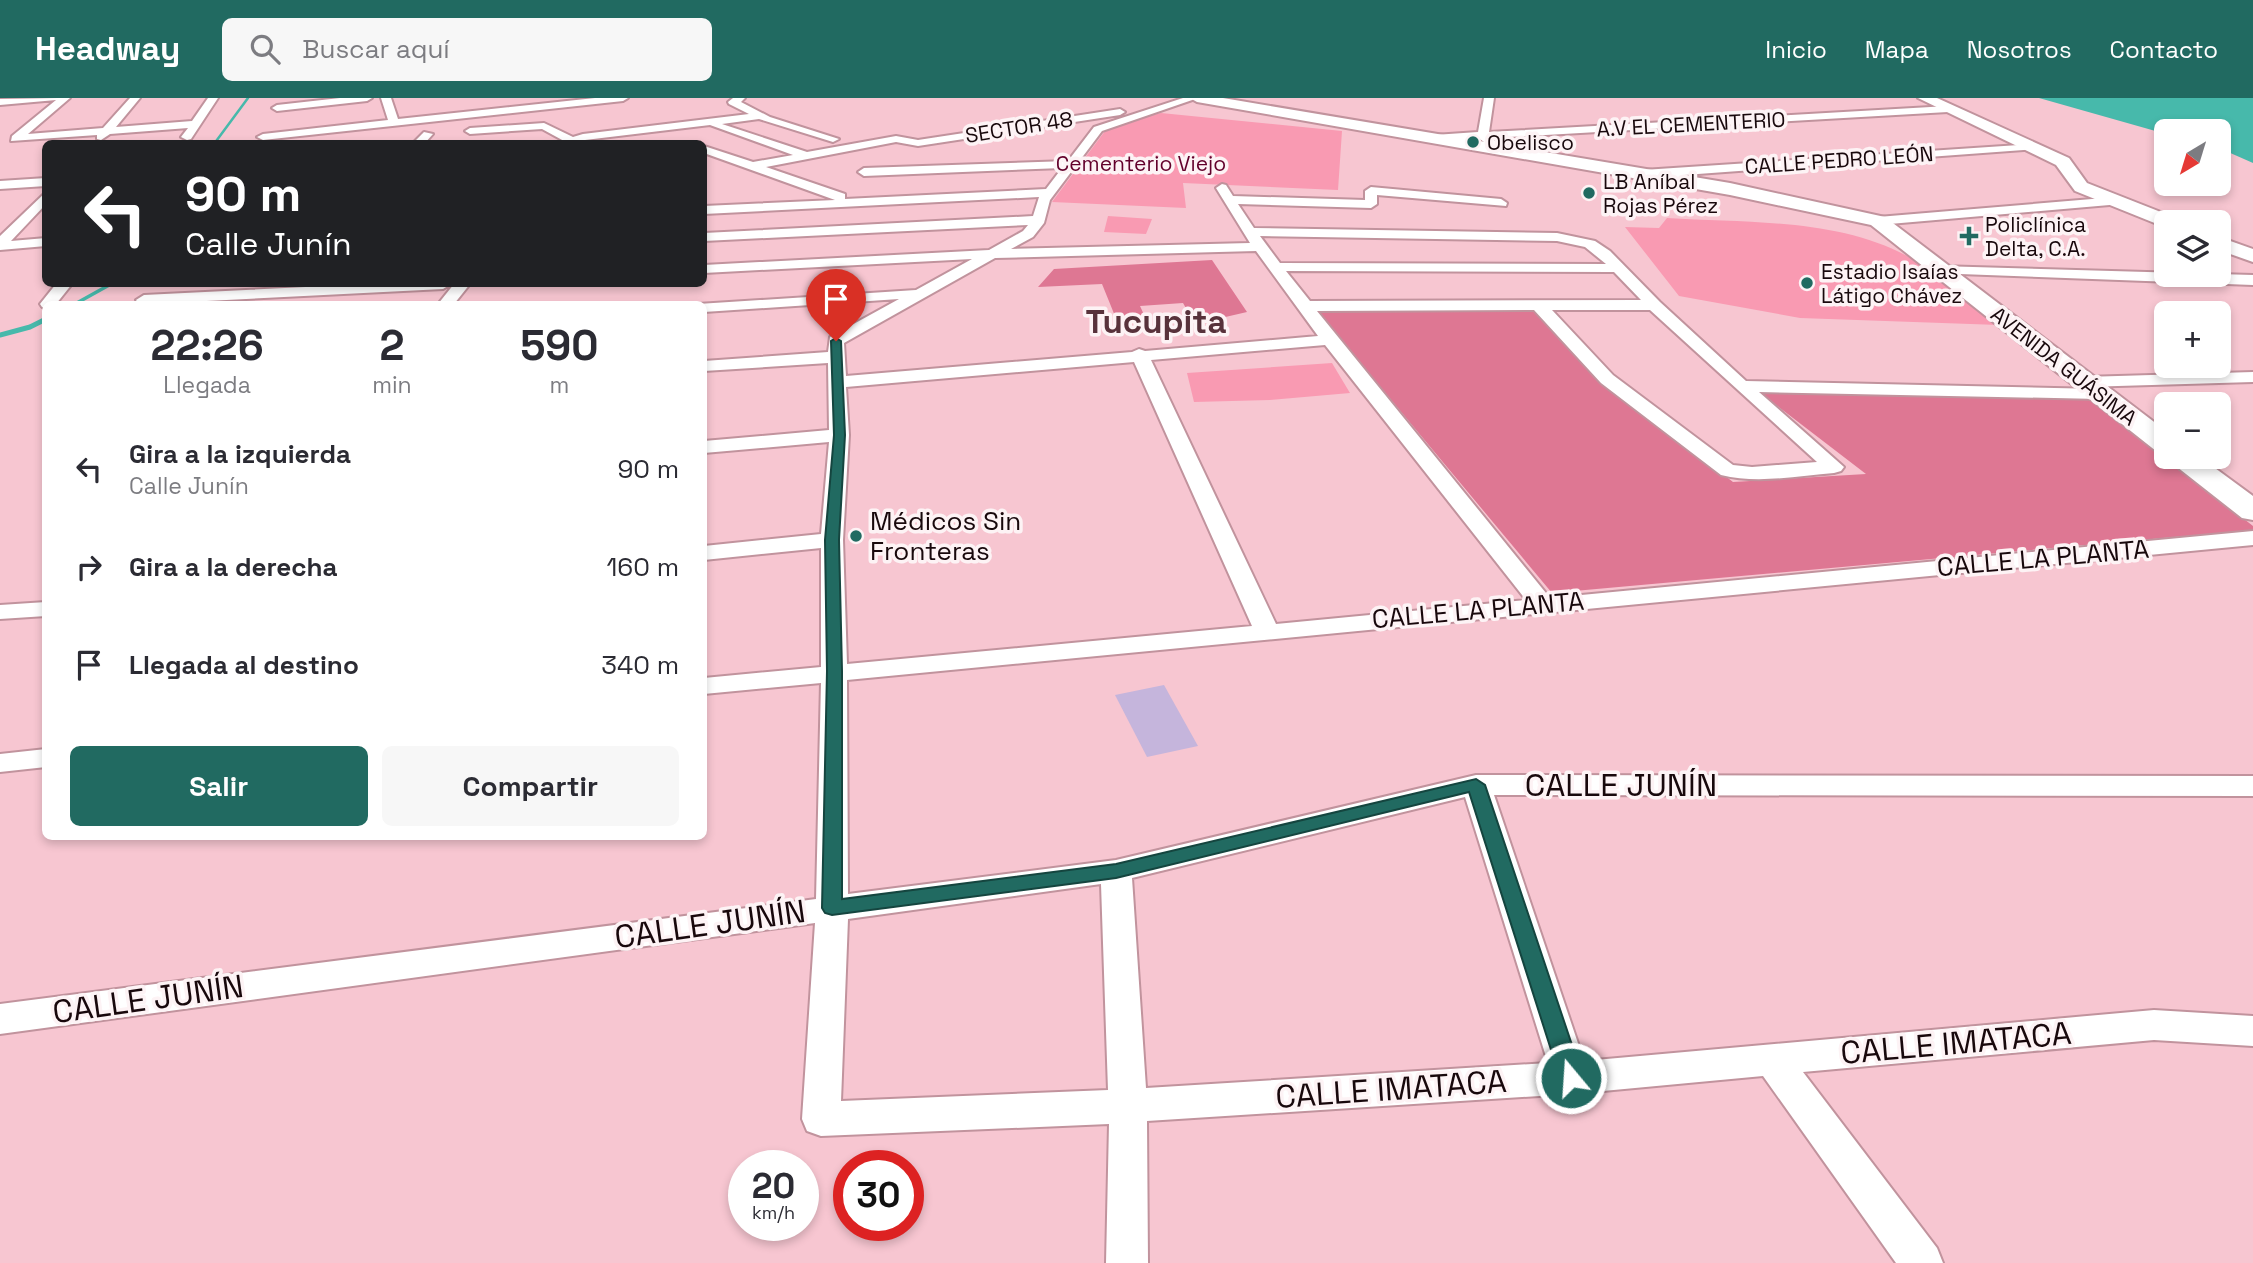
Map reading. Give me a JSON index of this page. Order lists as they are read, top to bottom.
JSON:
{
  "streets": {
    "main road": ["AVENIDA GUÁSIMA"],
    "street": [
      "A.V EL CEMENTERIO",
      "SECTOR 48",
      "CALLE PEDRO LEÓN",
      "CALLE LA PLANTA",
      "CALLE JUNÍN",
      "CALLE IMATACA"
    ]
  },
  "crossings": [
    ["A.V EL CEMENTERIO", "AVENIDA GUÁSIMA"],
    ["CALLE PEDRO LEÓN", "AVENIDA GUÁSIMA"],
    ["CALLE JUNÍN", "CALLE IMATACA"]
  ],
  "districts": ["Tucupita"],
  "parks": ["Cementerio Viejo"],
  "places": {
    "other": [
      "Obelisco",
      "LB Aníbal Rojas Pérez",
      "Estadio Isaías Látigo Chávez",
      "Médicos Sin Fronteras"
    ],
    "health": ["Policlínica Delta, C.A."]
  },
  "north": "bottom left",
  "page": {
    "header": "Headway",
    "search": "Buscar aquí",
    "nav": [
      "Inicio",
      "Mapa",
      "Nosotros",
      "Contacto"
    ],
    "map_buttons": ["+", "−"],
    "turn": ["90 m", "Calle Junín"],
    "eta": [
      "22:26",
      "Llegada",
      "2",
      "min",
      "590",
      "m"
    ],
    "list": [
      {
        "name": "Gira a la izquierda",
        "note": "Calle Junín",
        "value": "90 m"
      },
      {
        "name": "Gira a la derecha",
        "value": "160 m"
      },
      {
        "name": "Llegada al destino",
        "value": "340 m"
      }
    ],
    "buttons": ["Salir", "Compartir"],
    "speed": "20 km/h",
    "limit": "30"
  }
}
